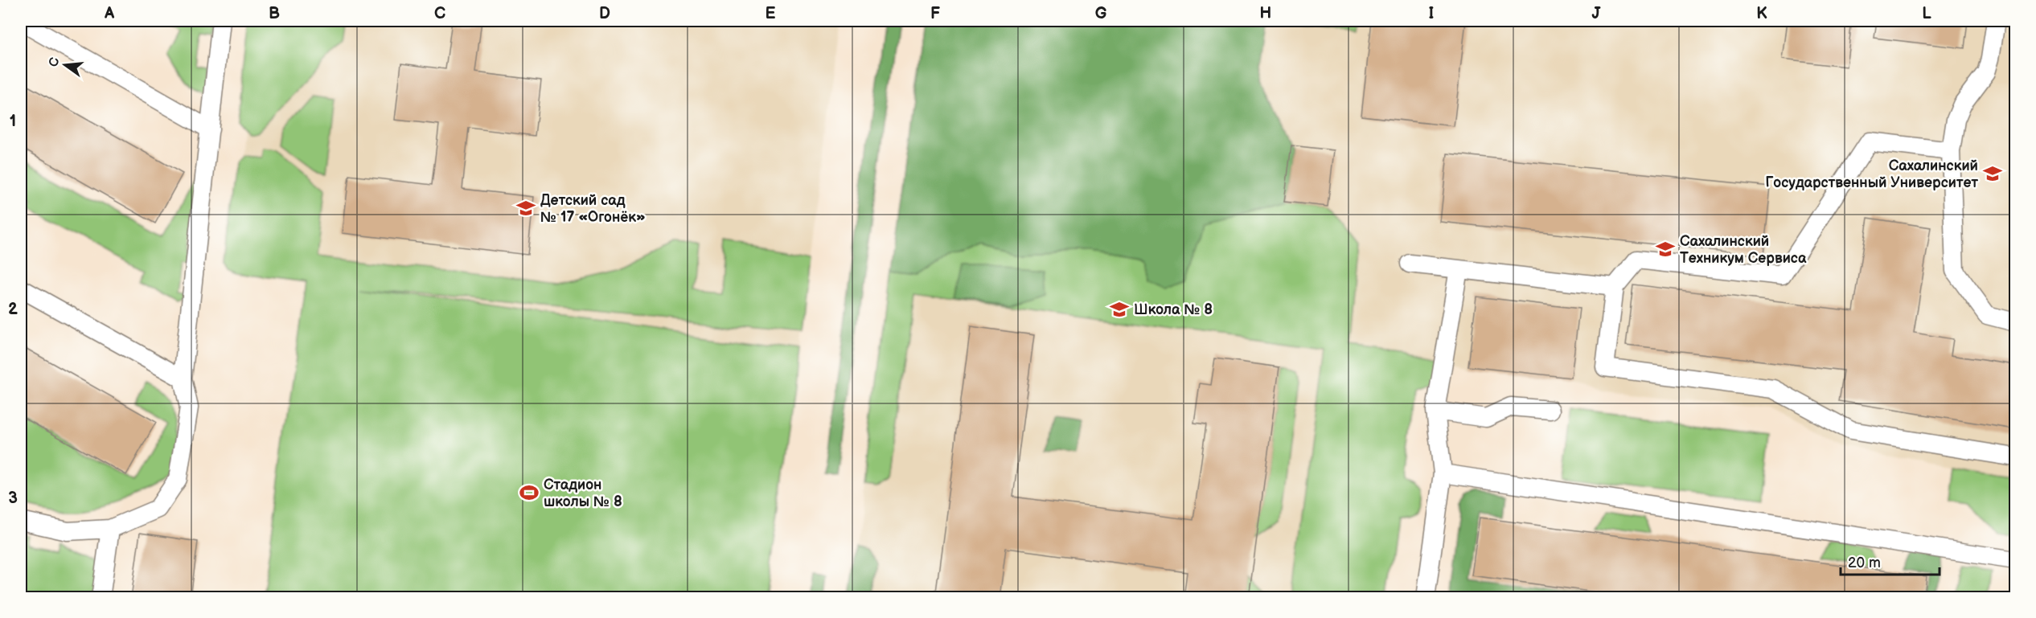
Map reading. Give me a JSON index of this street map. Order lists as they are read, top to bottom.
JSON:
{
  "places": {
    "school or university": [
      "Сахалинский Государственный Университет",
      "Детский сад № 17 «Огонёк»",
      "Сахалинский Техникум Сервиса",
      "Школа № 8"
    ],
    "sports": ["Стадион школы № 8"]
  },
  "scale_bar": "20 m",
  "north": "left",
  "grid": {
    "columns": [
      "A",
      "B",
      "C",
      "D",
      "E",
      "F",
      "G",
      "H",
      "I",
      "J",
      "K",
      "L"
    ],
    "rows": ["1", "2", "3"]
  }
}
